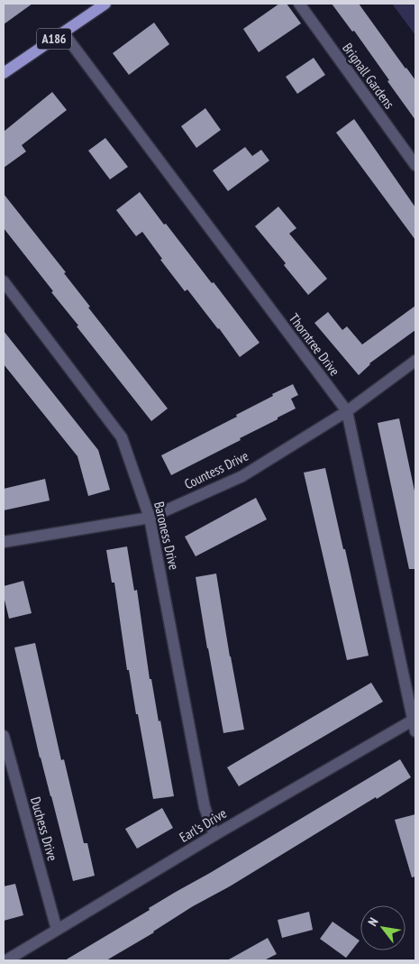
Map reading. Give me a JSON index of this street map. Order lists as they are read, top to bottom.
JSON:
{
  "streets": {
    "main road": ["A186"],
    "street": [
      "Brignall Gardens",
      "Thorntree Drive",
      "Countess Drive",
      "Baroness Drive",
      "Earl's Drive",
      "Duchess Drive"
    ]
  },
  "crossings": [
    ["A186", "Thorntree Drive"],
    ["Thorntree Drive", "Countess Drive"],
    ["Thorntree Drive", "Earl's Drive"],
    ["Countess Drive", "Baroness Drive"],
    ["Baroness Drive", "Earl's Drive"],
    ["Earl's Drive", "Duchess Drive"]
  ],
  "north": "top left"
}
